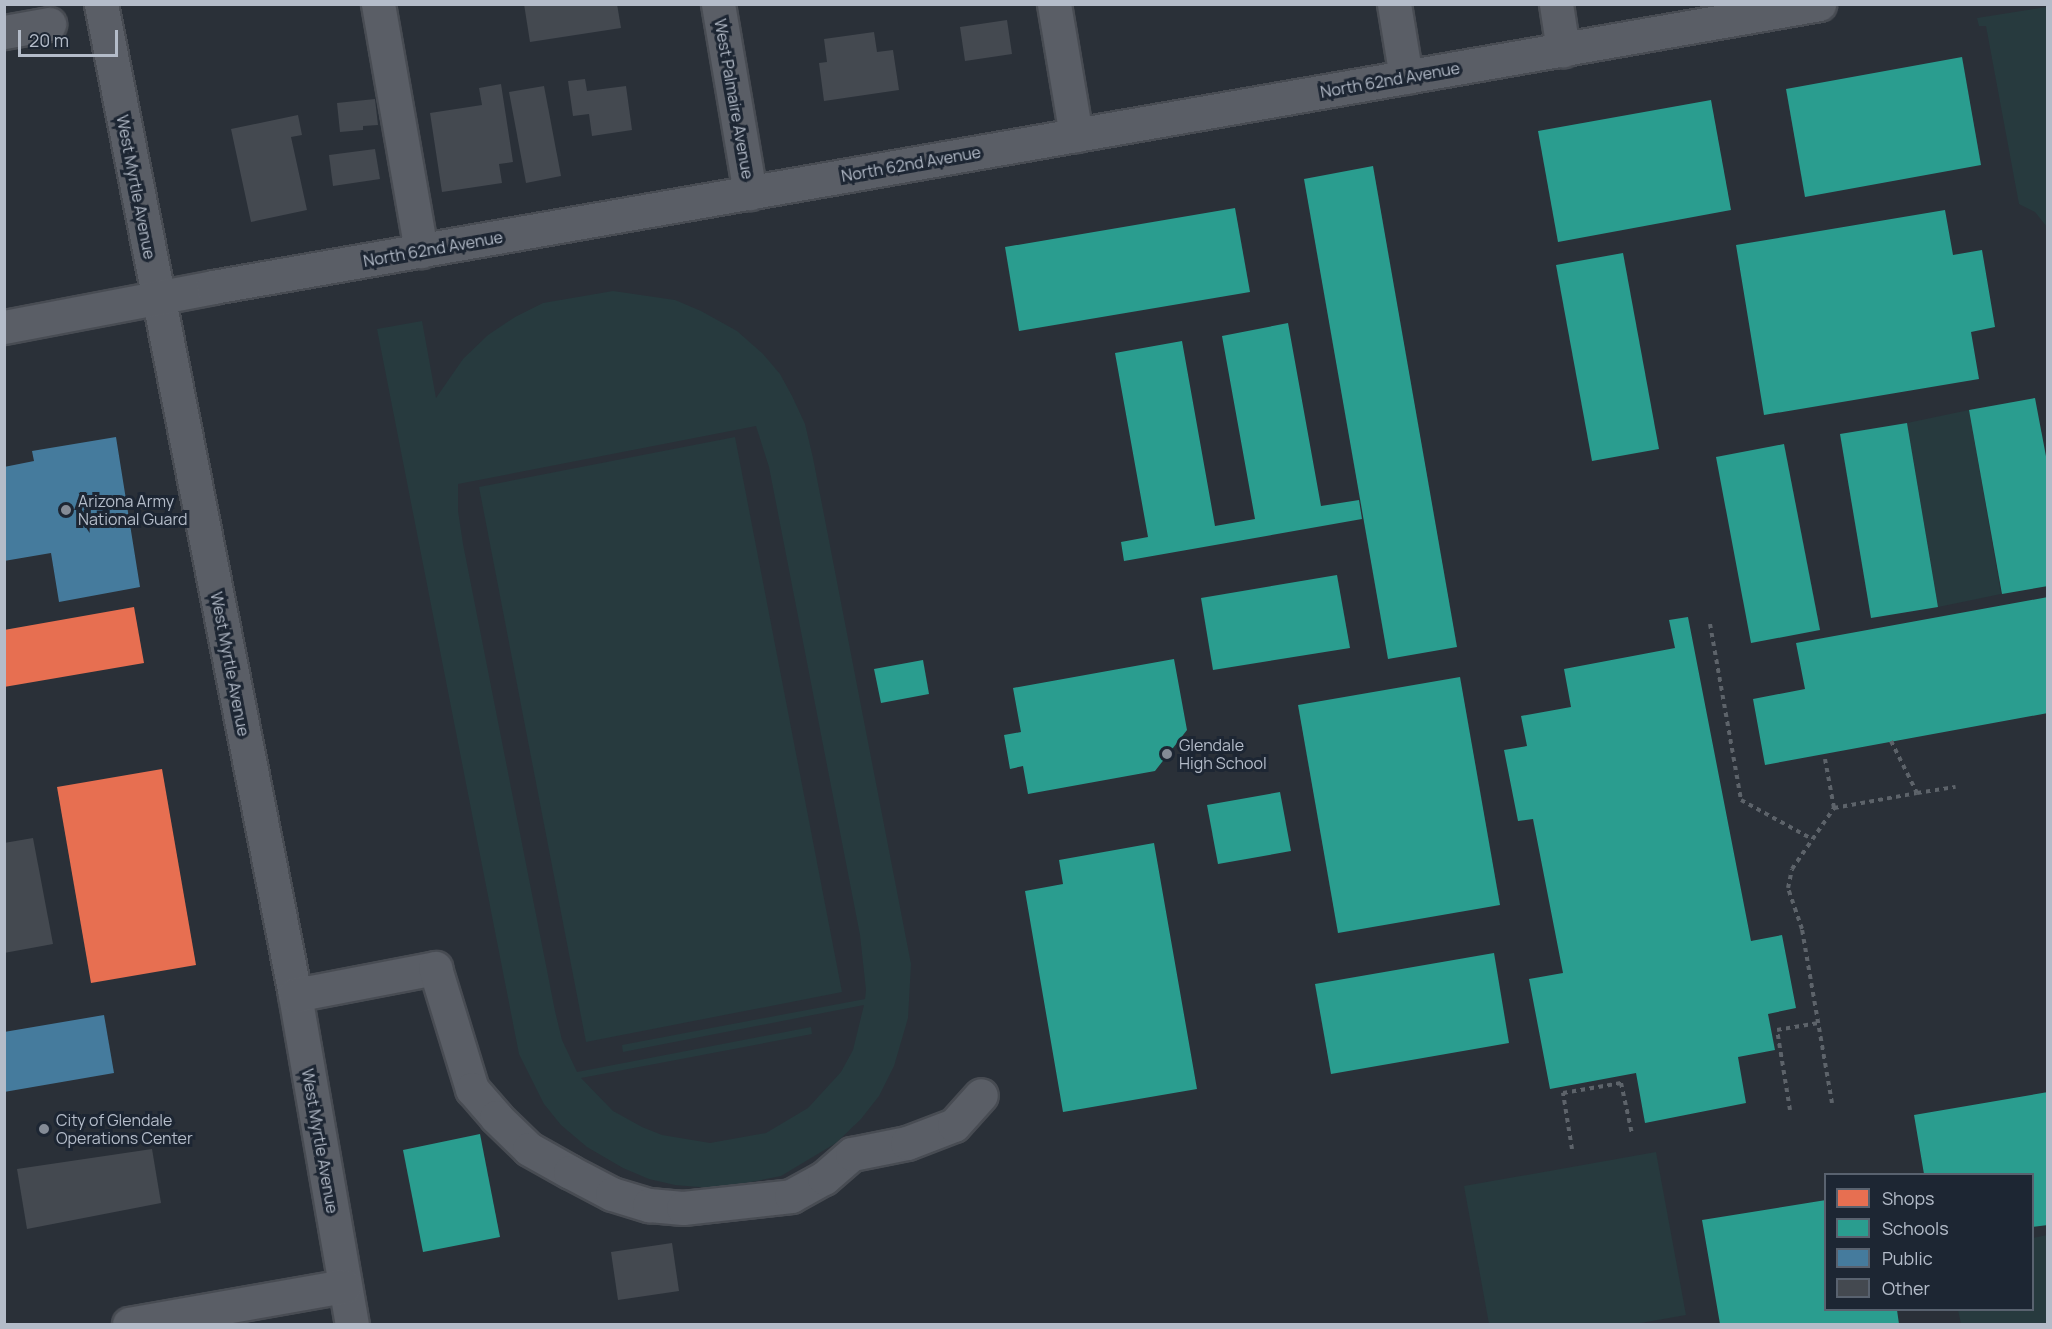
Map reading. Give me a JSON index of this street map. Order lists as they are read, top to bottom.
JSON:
{
  "streets": {
    "street": ["North 62nd Avenue", "West Palmaire Avenue", "West Myrtle Avenue"]
  },
  "crossings": [
    ["North 62nd Avenue", "West Palmaire Avenue"],
    ["North 62nd Avenue", "West Myrtle Avenue"]
  ],
  "places": ["Arizona Army National Guard", "Glendale High School", "City of Glendale Operations Center"],
  "legend": [
    "Shops",
    "Schools",
    "Public",
    "Other"
  ],
  "scale_bar": "20 m"
}
